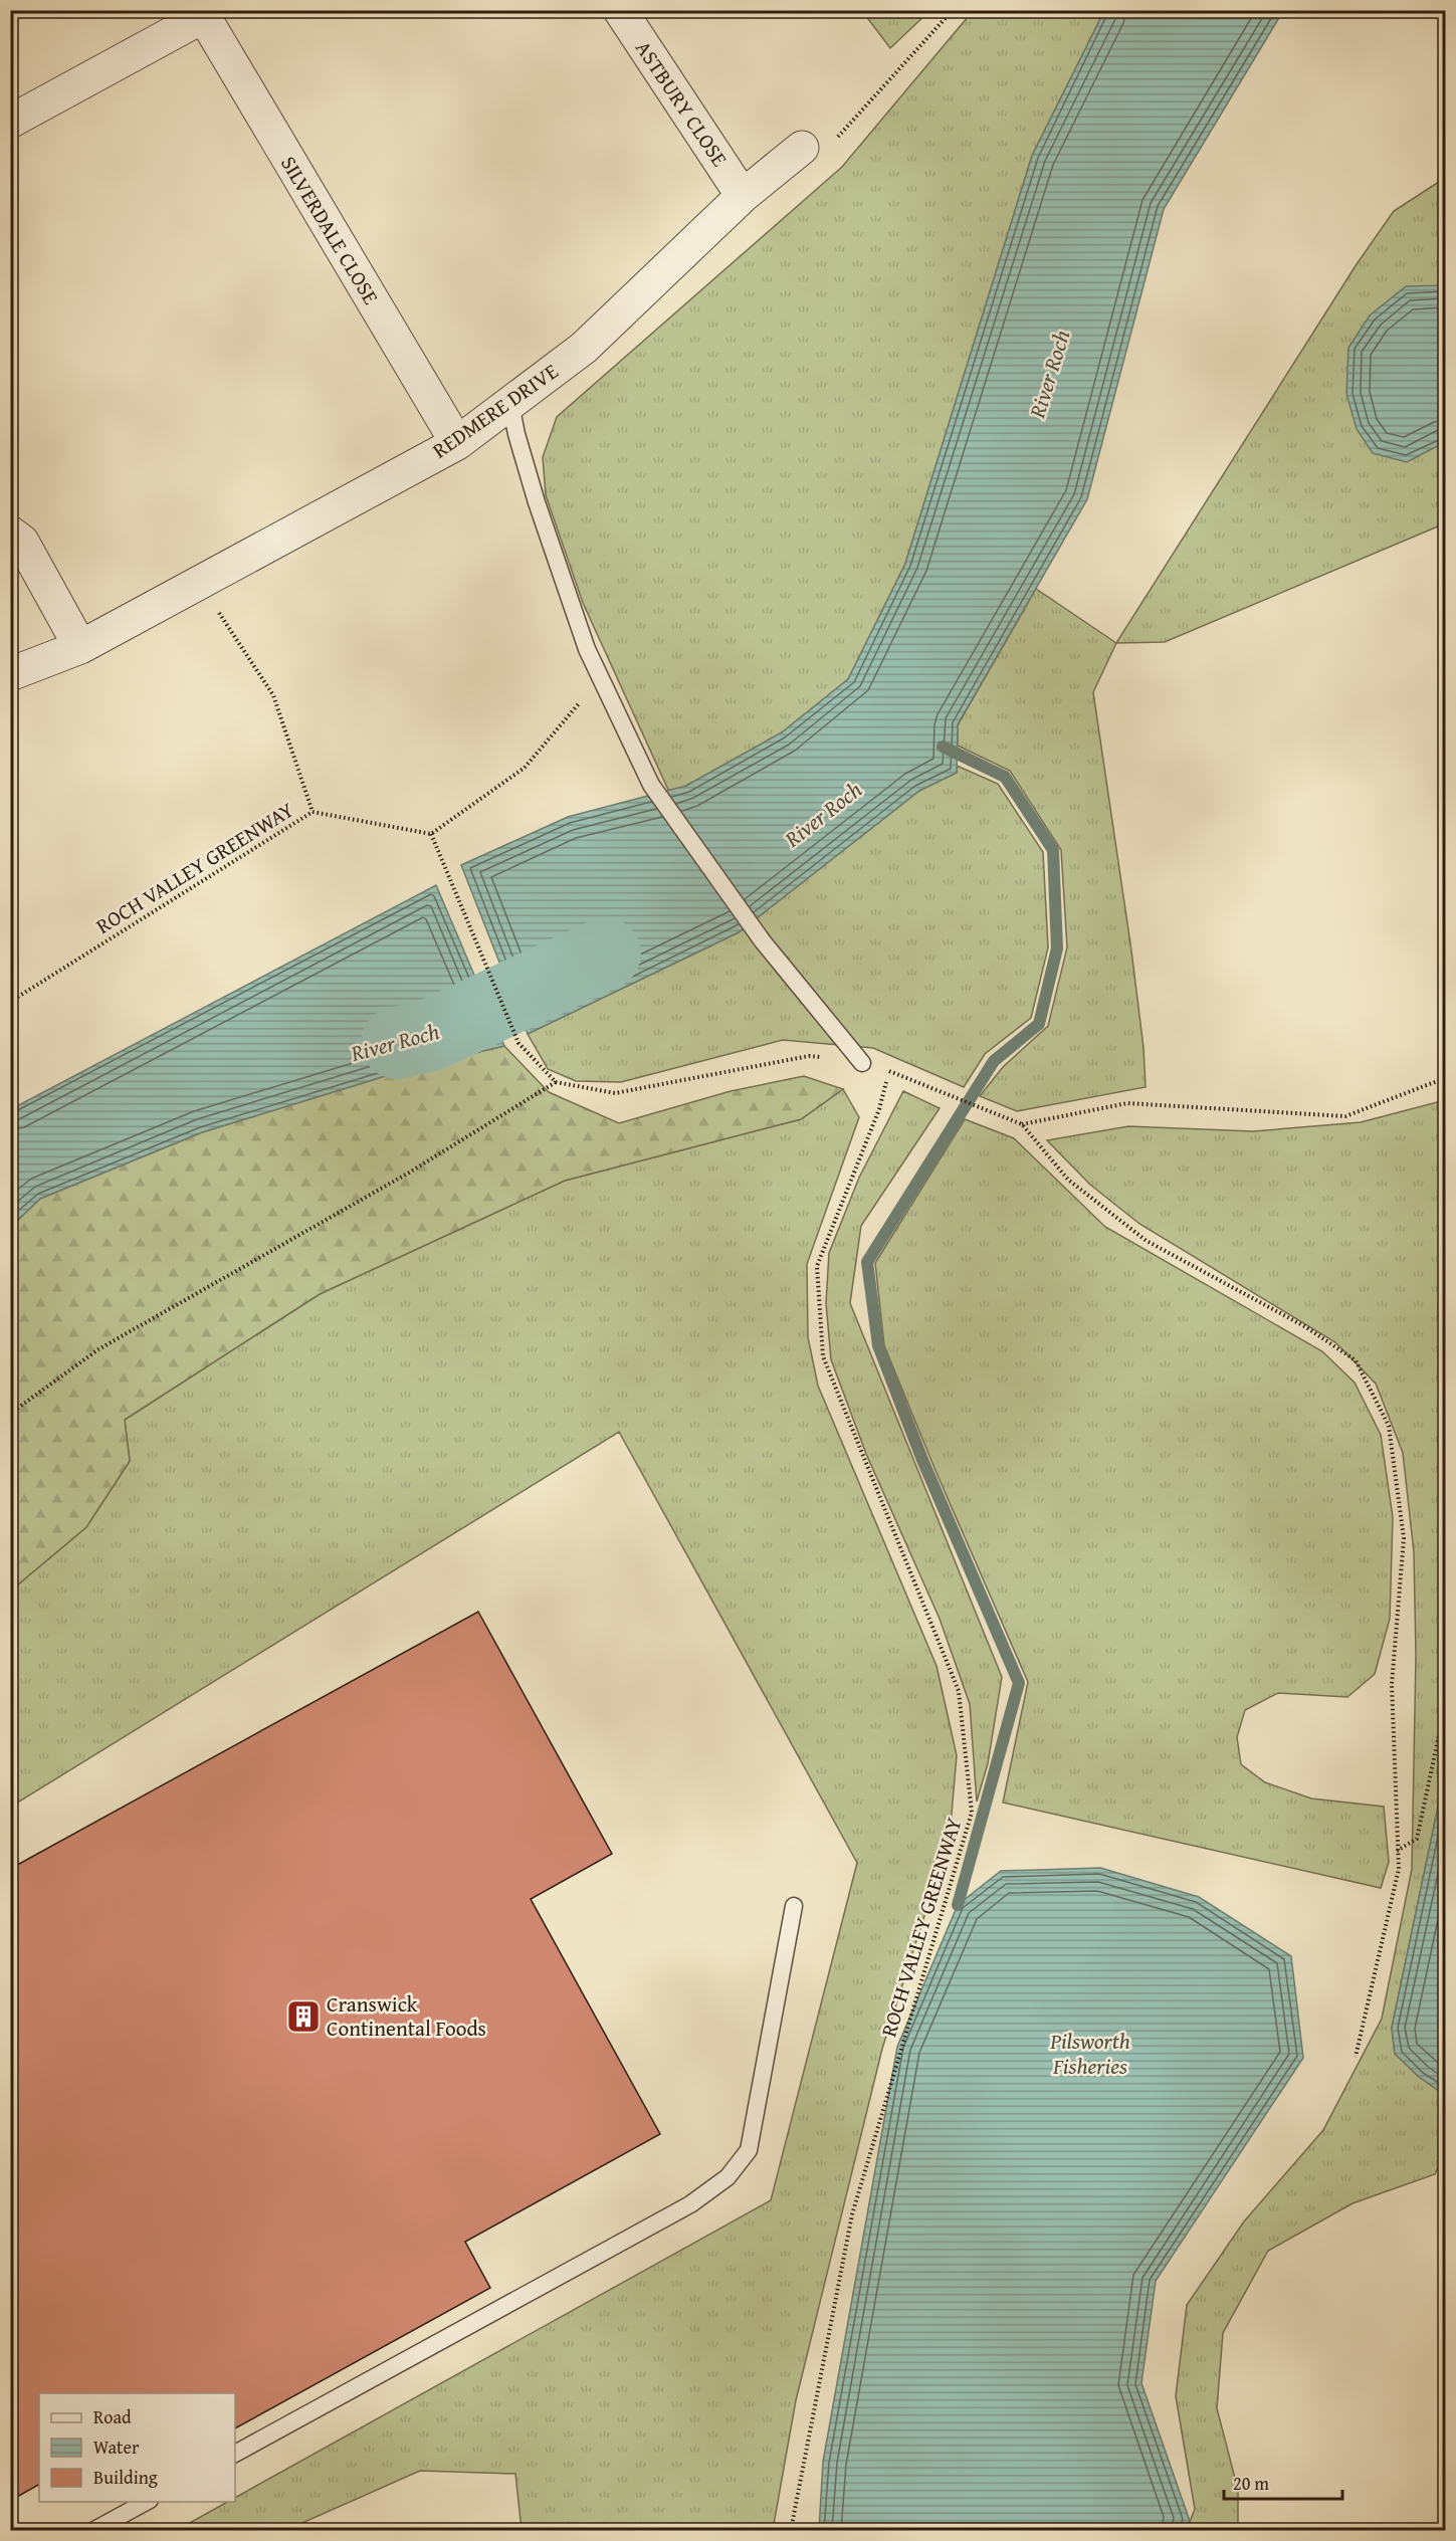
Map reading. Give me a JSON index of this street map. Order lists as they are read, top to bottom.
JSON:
{
  "streets": {
    "street": ["ASTBURY CLOSE", "SILVERDALE CLOSE", "REDMERE DRIVE"],
    "path": ["ROCH VALLEY GREENWAY"]
  },
  "crossings": [
    ["ASTBURY CLOSE", "REDMERE DRIVE"],
    ["SILVERDALE CLOSE", "REDMERE DRIVE"]
  ],
  "water": ["River Roch", "Pilsworth Fisheries"],
  "places": {
    "building": ["Cranswick Continental Foods"]
  },
  "legend": ["Road", "Water", "Building"],
  "scale_bar": "20 m"
}
